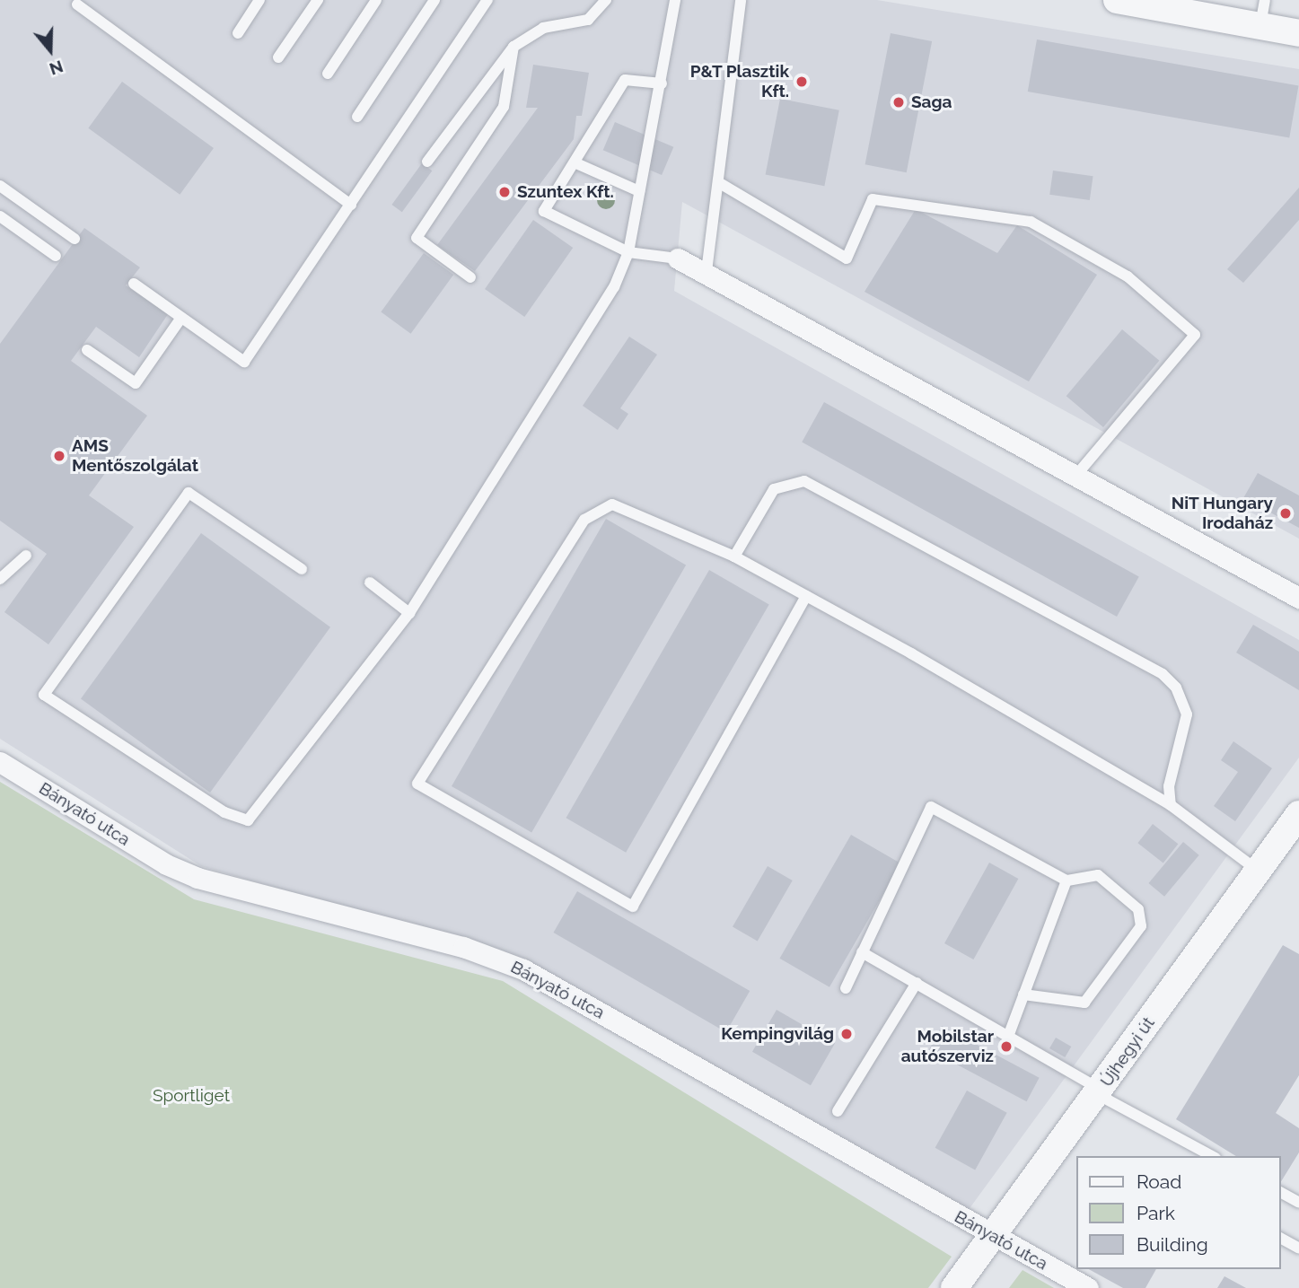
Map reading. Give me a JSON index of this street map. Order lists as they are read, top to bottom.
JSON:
{
  "streets": {
    "street": ["Bányató utca", "Újhegyi út"]
  },
  "crossings": [
    ["Bányató utca", "Újhegyi út"]
  ],
  "parks": ["Sportliget"],
  "places": [
    "P&T Plasztik Kft.",
    "Saga",
    "Szuntex Kft.",
    "AMS Mentőszolgálat",
    "NiT Hungary Irodaház",
    "Kempingvilág",
    "Mobilstar autószerviz"
  ],
  "legend": ["Road", "Park", "Building"],
  "north": "bottom"
}
